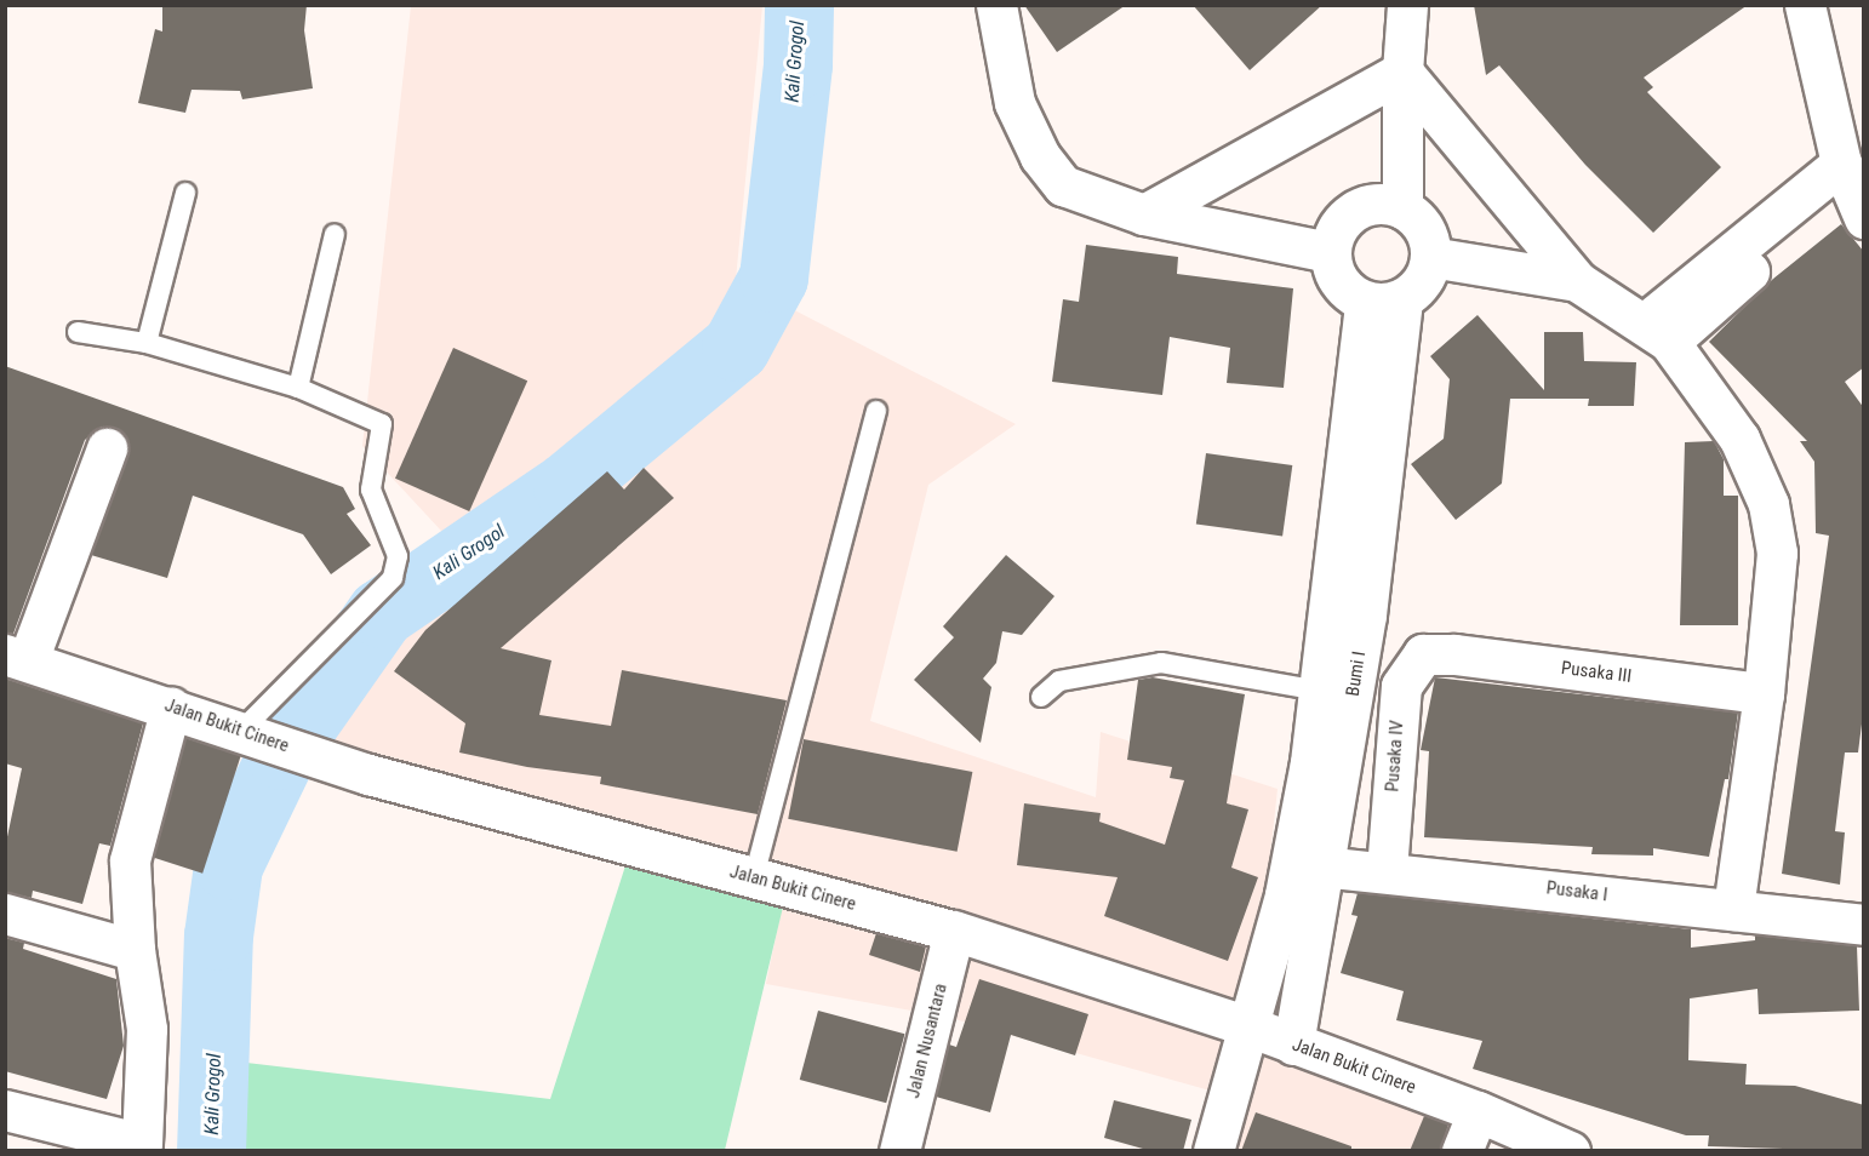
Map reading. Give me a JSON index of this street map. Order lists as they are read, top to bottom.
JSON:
{
  "streets": {
    "street": [
      "Pusaka III",
      "Bumi I",
      "Jalan Bukit Cinere",
      "Pusaka IV",
      "Pusaka I",
      "Jalan Nusantara"
    ]
  },
  "crossings": [
    ["Pusaka III", "Pusaka IV"],
    ["Bumi I", "Jalan Bukit Cinere"],
    ["Bumi I", "Pusaka I"],
    ["Jalan Bukit Cinere", "Jalan Nusantara"],
    ["Pusaka IV", "Pusaka I"]
  ],
  "water": ["Kali Grogol"]
}
